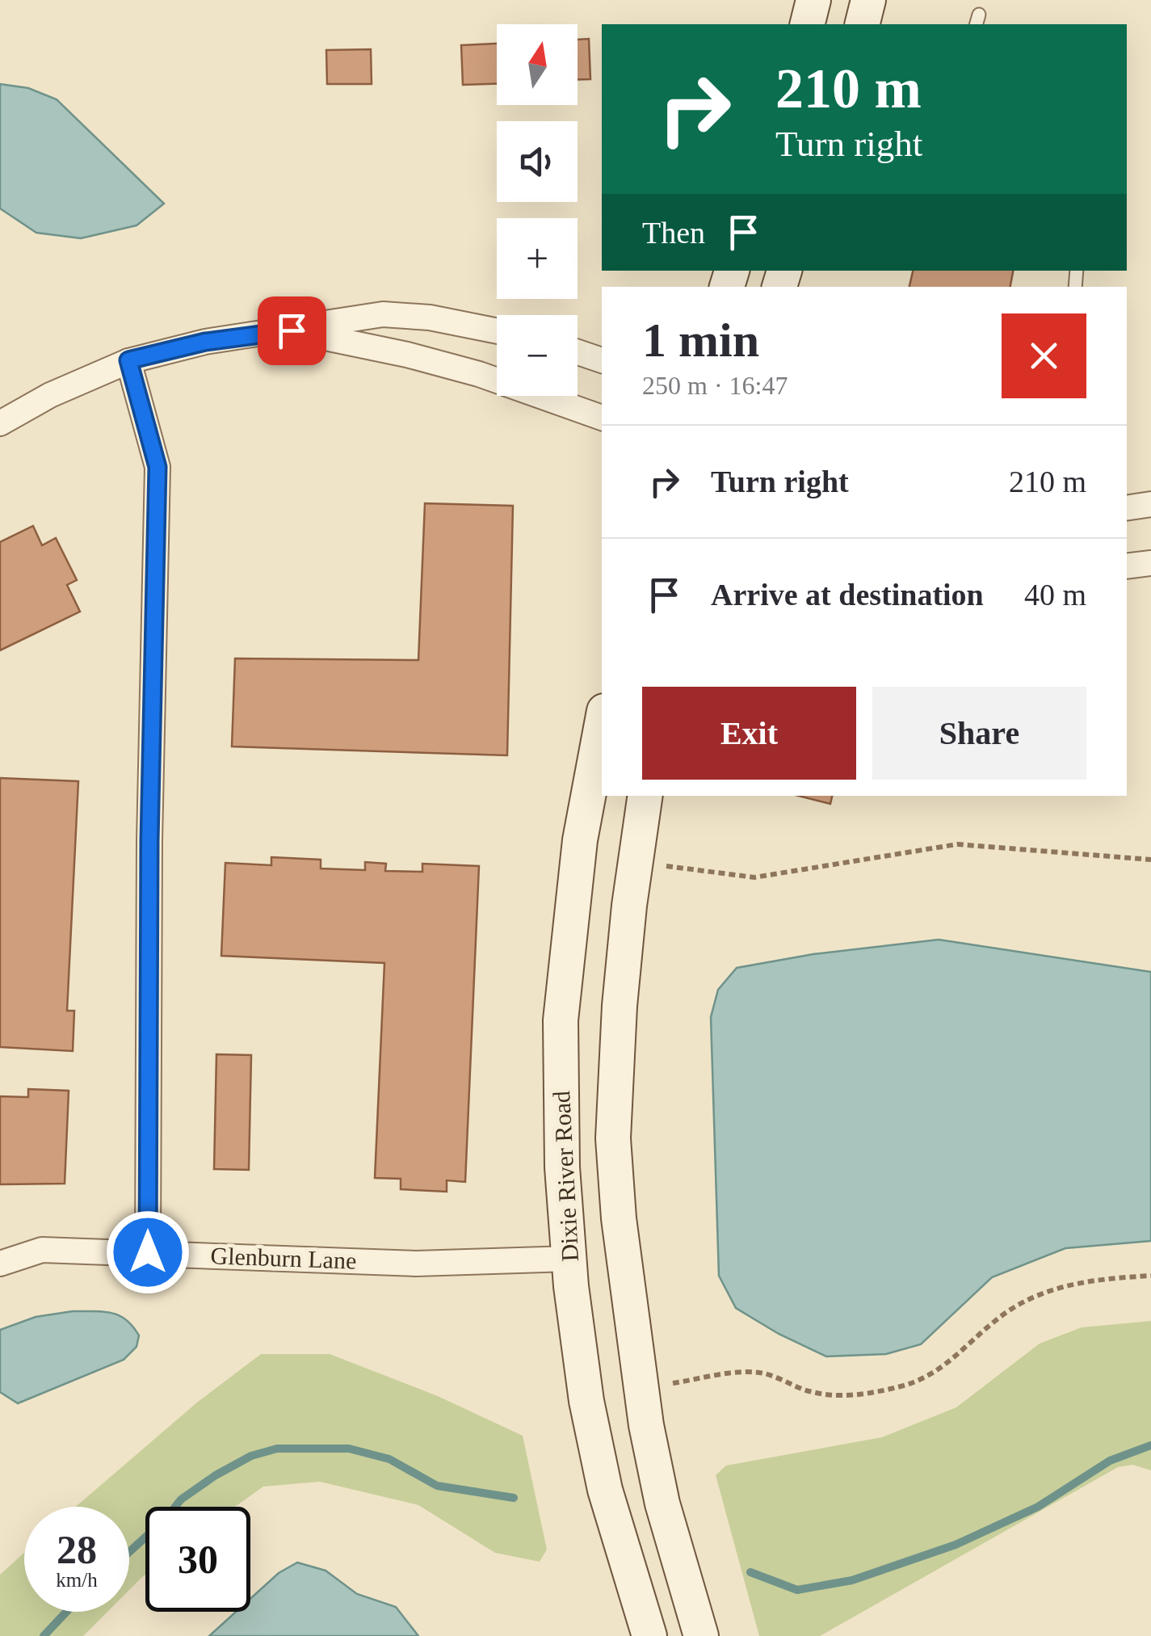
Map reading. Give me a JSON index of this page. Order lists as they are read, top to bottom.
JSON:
{
  "streets": {
    "street": ["Dixie River Road", "Glenburn Lane"]
  },
  "crossings": [
    ["Dixie River Road", "Glenburn Lane"]
  ],
  "north": "top",
  "page": {
    "map_buttons": ["+", "−"],
    "turn": ["210 m", "Turn right"],
    "then": "Then",
    "heading": ["1 min", "250 m · 16:47"],
    "list": [
      {
        "name": "Turn right",
        "value": "210 m"
      },
      {
        "name": "Arrive at destination",
        "value": "40 m"
      }
    ],
    "buttons": ["Exit", "Share"],
    "speed": "28 km/h",
    "limit": "30"
  }
}
